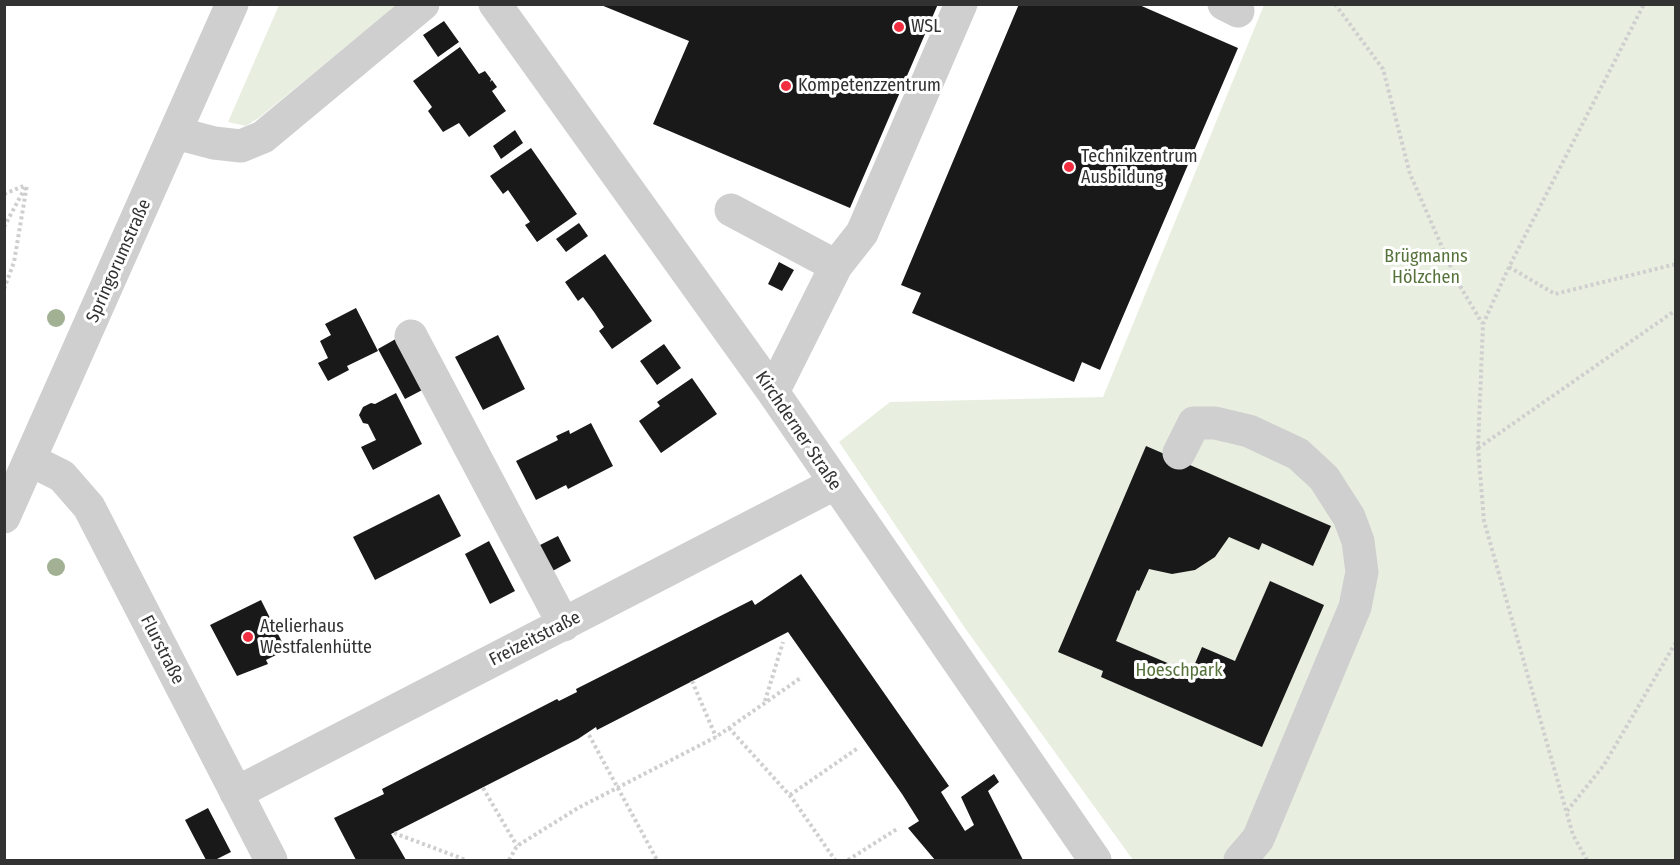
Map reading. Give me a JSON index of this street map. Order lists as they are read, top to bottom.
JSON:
{
  "streets": {
    "street": [
      "Springorumstraße",
      "Kirchderner Straße",
      "Freizeitstraße",
      "Flurstraße"
    ]
  },
  "crossings": [
    ["Springorumstraße", "Flurstraße"],
    ["Kirchderner Straße", "Freizeitstraße"],
    ["Freizeitstraße", "Flurstraße"]
  ],
  "parks": ["Brügmanns Hölzchen", "Hoeschpark"],
  "places": [
    "WSL",
    "Kompetenzzentrum",
    "Technikzentrum Ausbildung",
    "Atelierhaus Westfalenhütte"
  ]
}
